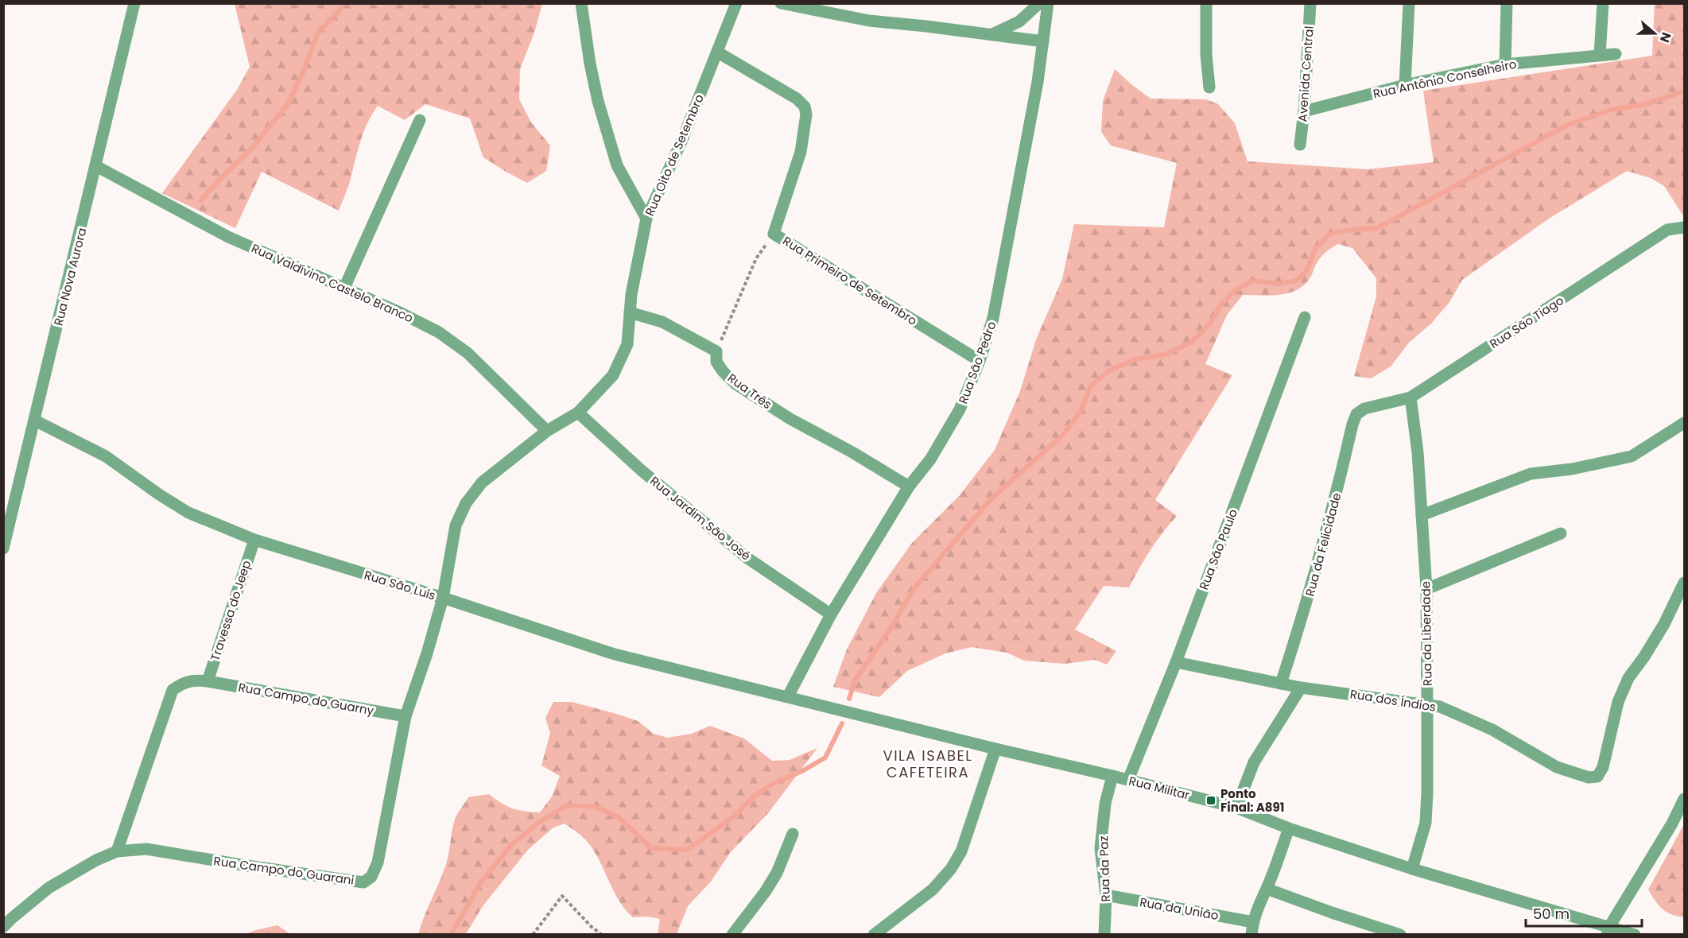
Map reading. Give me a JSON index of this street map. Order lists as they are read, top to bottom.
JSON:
{
  "streets": {
    "street": [
      "Avenida Central",
      "Rua Antônio Conselheiro",
      "Rua Oito de Setembro",
      "Rua Nova Aurora",
      "Rua Primeiro de Setembro",
      "Rua Valdívino Castelo Branco",
      "Rua São Tiago",
      "Rua São Pedro",
      "Rua Três",
      "Rua Jardim São José",
      "Rua da Felicidade",
      "Rua São Paulo",
      "Rua São Luís",
      "Travessa do Jeep",
      "Rua da Liberdade",
      "Rua Campo do Guarny",
      "Rua dos Índios",
      "Rua Militar",
      "Rua da Paz",
      "Rua Campo do Guarani",
      "Rua da União"
    ]
  },
  "crossings": [
    ["Avenida Central", "Rua Antônio Conselheiro"],
    ["Rua Oito de Setembro", "Rua Primeiro de Setembro"],
    ["Rua Oito de Setembro", "Rua Valdívino Castelo Branco"],
    ["Rua Oito de Setembro", "Rua Jardim São José"],
    ["Rua Oito de Setembro", "Rua São Luís"],
    ["Rua Oito de Setembro", "Rua Campo do Guarny"],
    ["Rua Oito de Setembro", "Rua Campo do Guarani"],
    ["Rua Nova Aurora", "Rua Valdívino Castelo Branco"],
    ["Rua Nova Aurora", "Rua São Luís"],
    ["Rua Primeiro de Setembro", "Rua São Pedro"],
    ["Rua São Tiago", "Rua da Felicidade"],
    ["Rua São Tiago", "Rua da Liberdade"],
    ["Rua São Pedro", "Rua Três"],
    ["Rua São Pedro", "Rua Jardim São José"],
    ["Rua São Pedro", "Rua São Luís"],
    ["Rua São Pedro", "Rua Militar"],
    ["Rua da Felicidade", "Rua dos Índios"],
    ["Rua São Paulo", "Rua dos Índios"],
    ["Rua São Paulo", "Rua Militar"],
    ["Rua São Luís", "Travessa do Jeep"],
    ["Rua São Luís", "Rua Militar"],
    ["Travessa do Jeep", "Rua Campo do Guarny"],
    ["Rua da Liberdade", "Rua dos Índios"],
    ["Rua da Liberdade", "Rua Militar"],
    ["Rua Campo do Guarny", "Rua Campo do Guarani"],
    ["Rua Militar", "Rua da Paz"],
    ["Rua da Paz", "Rua da União"]
  ],
  "districts": ["VILA ISABEL CAFETEIRA"],
  "places": {
    "transit": ["Ponto Final: A891"]
  },
  "scale_bar": "50 m",
  "north": "right"
}
